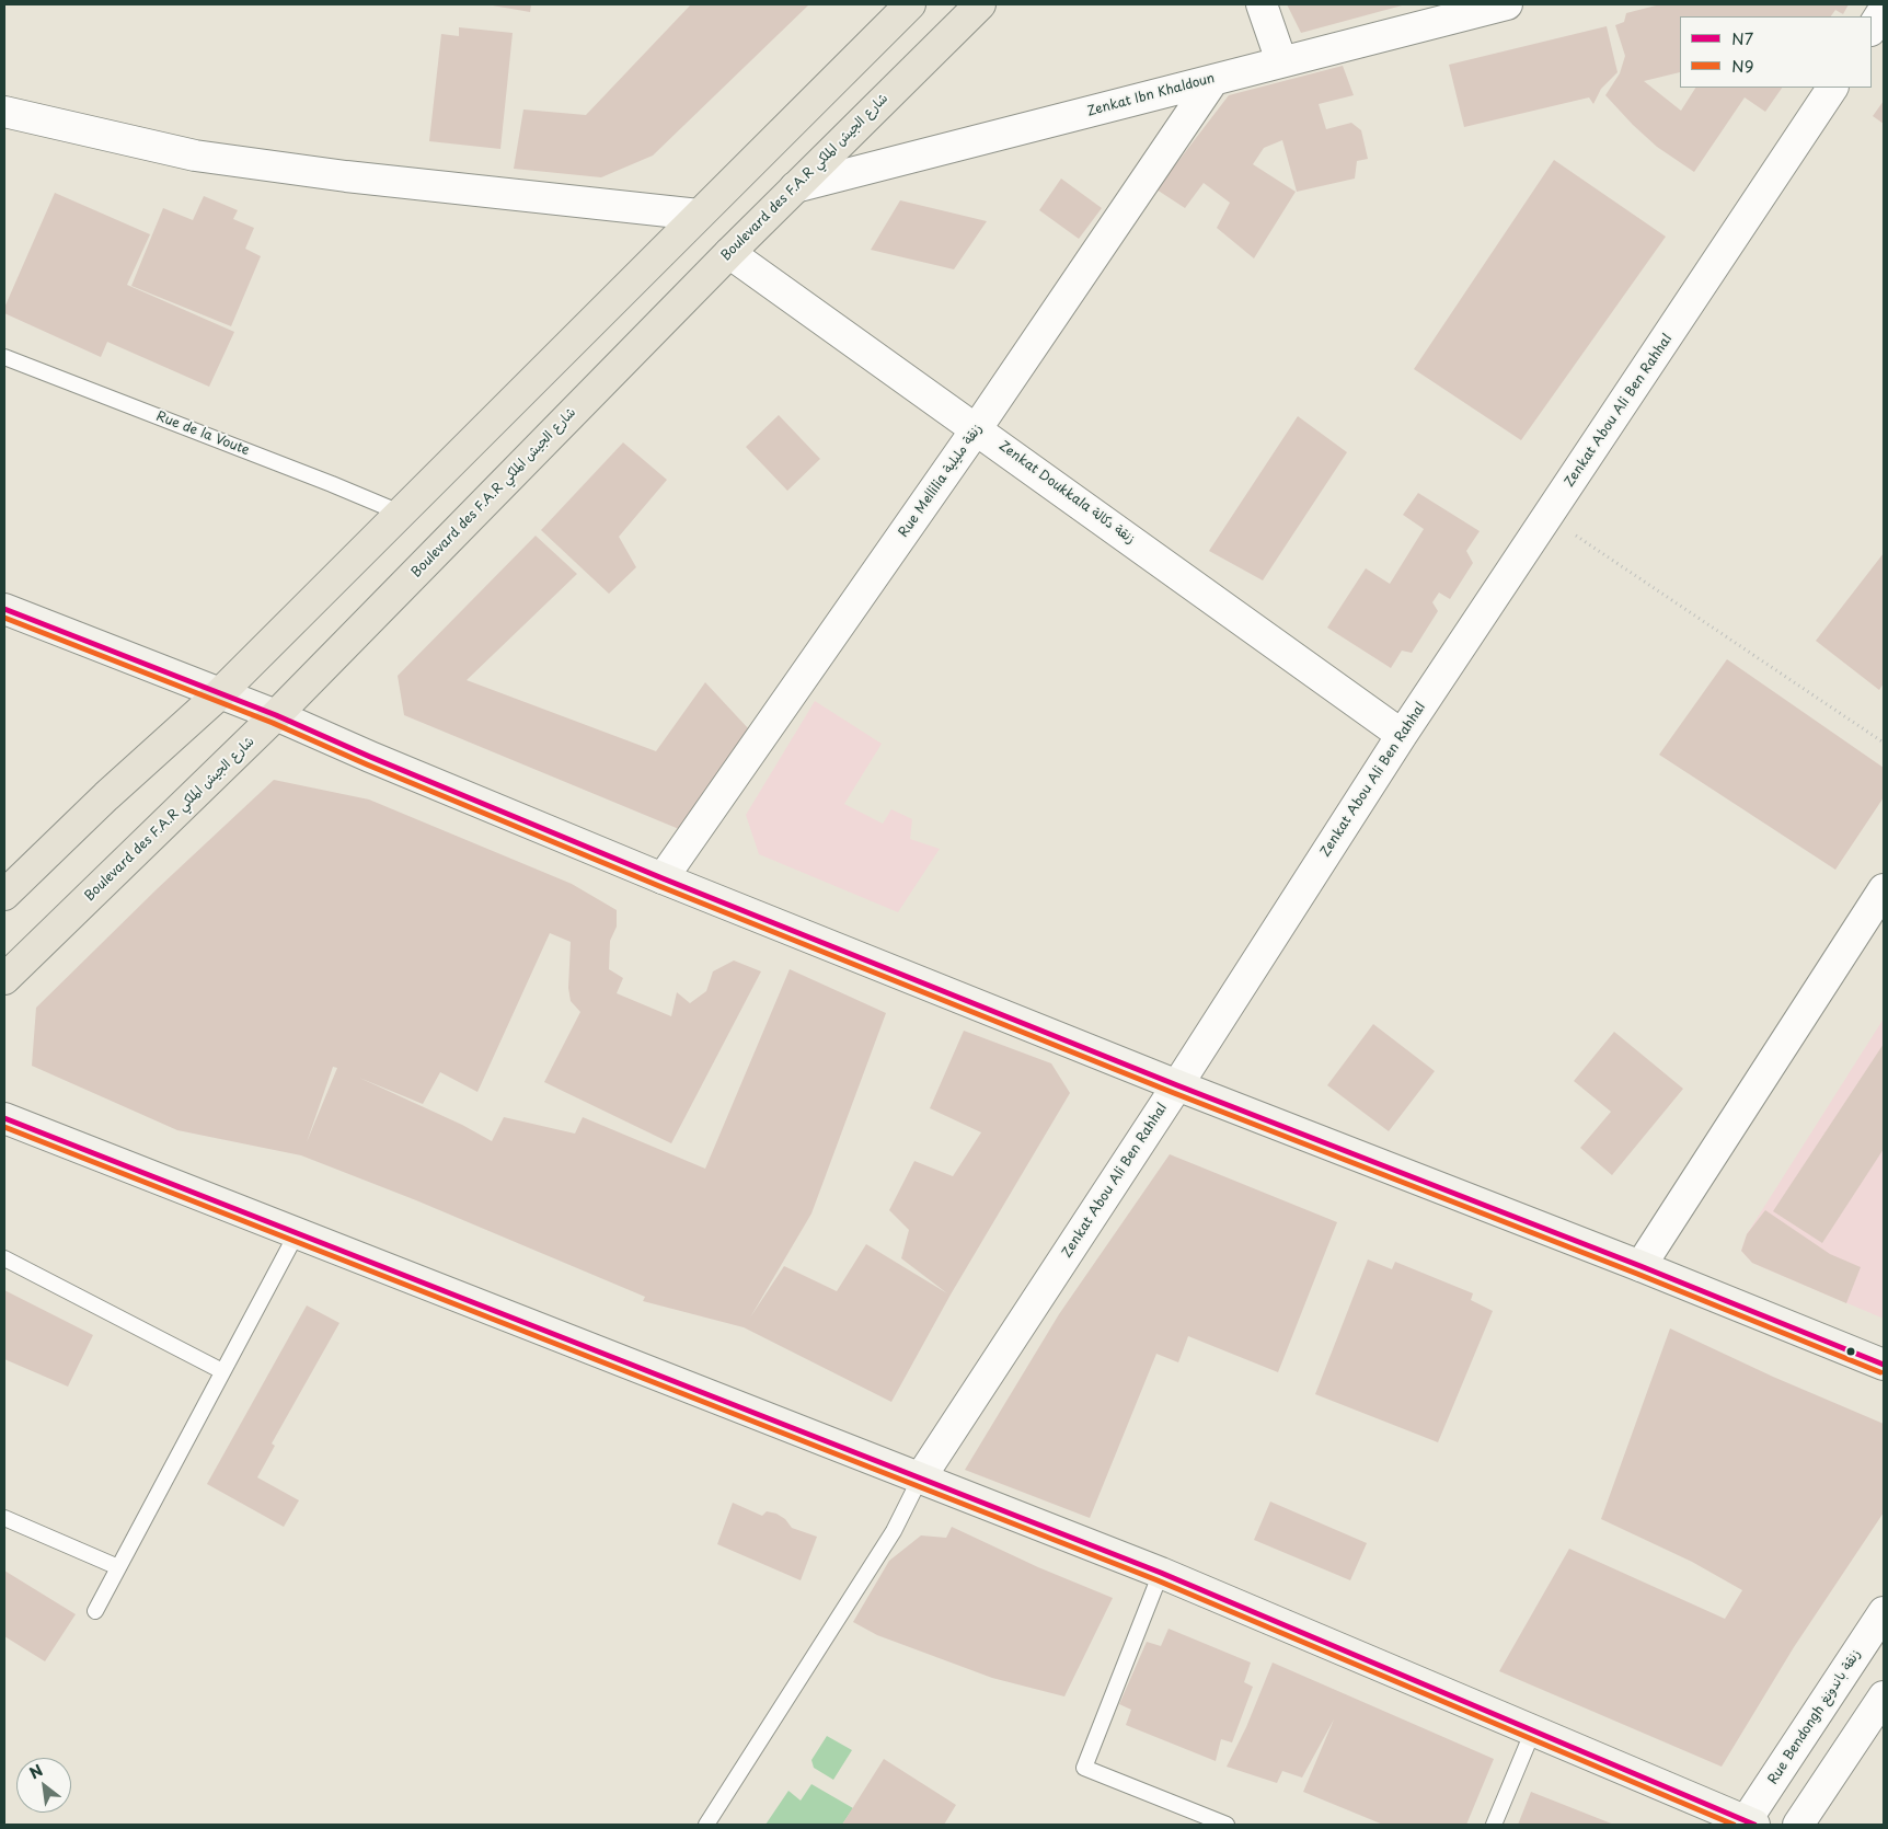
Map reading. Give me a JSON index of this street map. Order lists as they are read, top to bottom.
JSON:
{
  "streets": {
    "main road": ["Boulevard des F.A.R شارع الجيش الملكي"],
    "street": [
      "Zenkat Ibn Khaldoun",
      "Zenkat Abou Ali Ben Rahhal",
      "Rue Mellilia زنقة مليلية",
      "Zenkat Doukkala زنقة دكالة",
      "Rue Bendongh زنقة باندونغ"
    ],
    "lane": ["Rue de la Voute"]
  },
  "crossings": [
    ["Zenkat Ibn Khaldoun", "Boulevard des F.A.R شارع الجيش الملكي"],
    ["Zenkat Ibn Khaldoun", "Rue Mellilia زنقة مليلية"],
    ["Boulevard des F.A.R شارع الجيش الملكي", "Zenkat Doukkala زنقة دكالة"],
    ["Zenkat Abou Ali Ben Rahhal", "Zenkat Doukkala زنقة دكالة"],
    ["Rue Mellilia زنقة مليلية", "Zenkat Doukkala زنقة دكالة"]
  ],
  "lines": ["transit line N7", "transit line N9"],
  "legend": ["N7", "N9"],
  "north": "top left"
}
